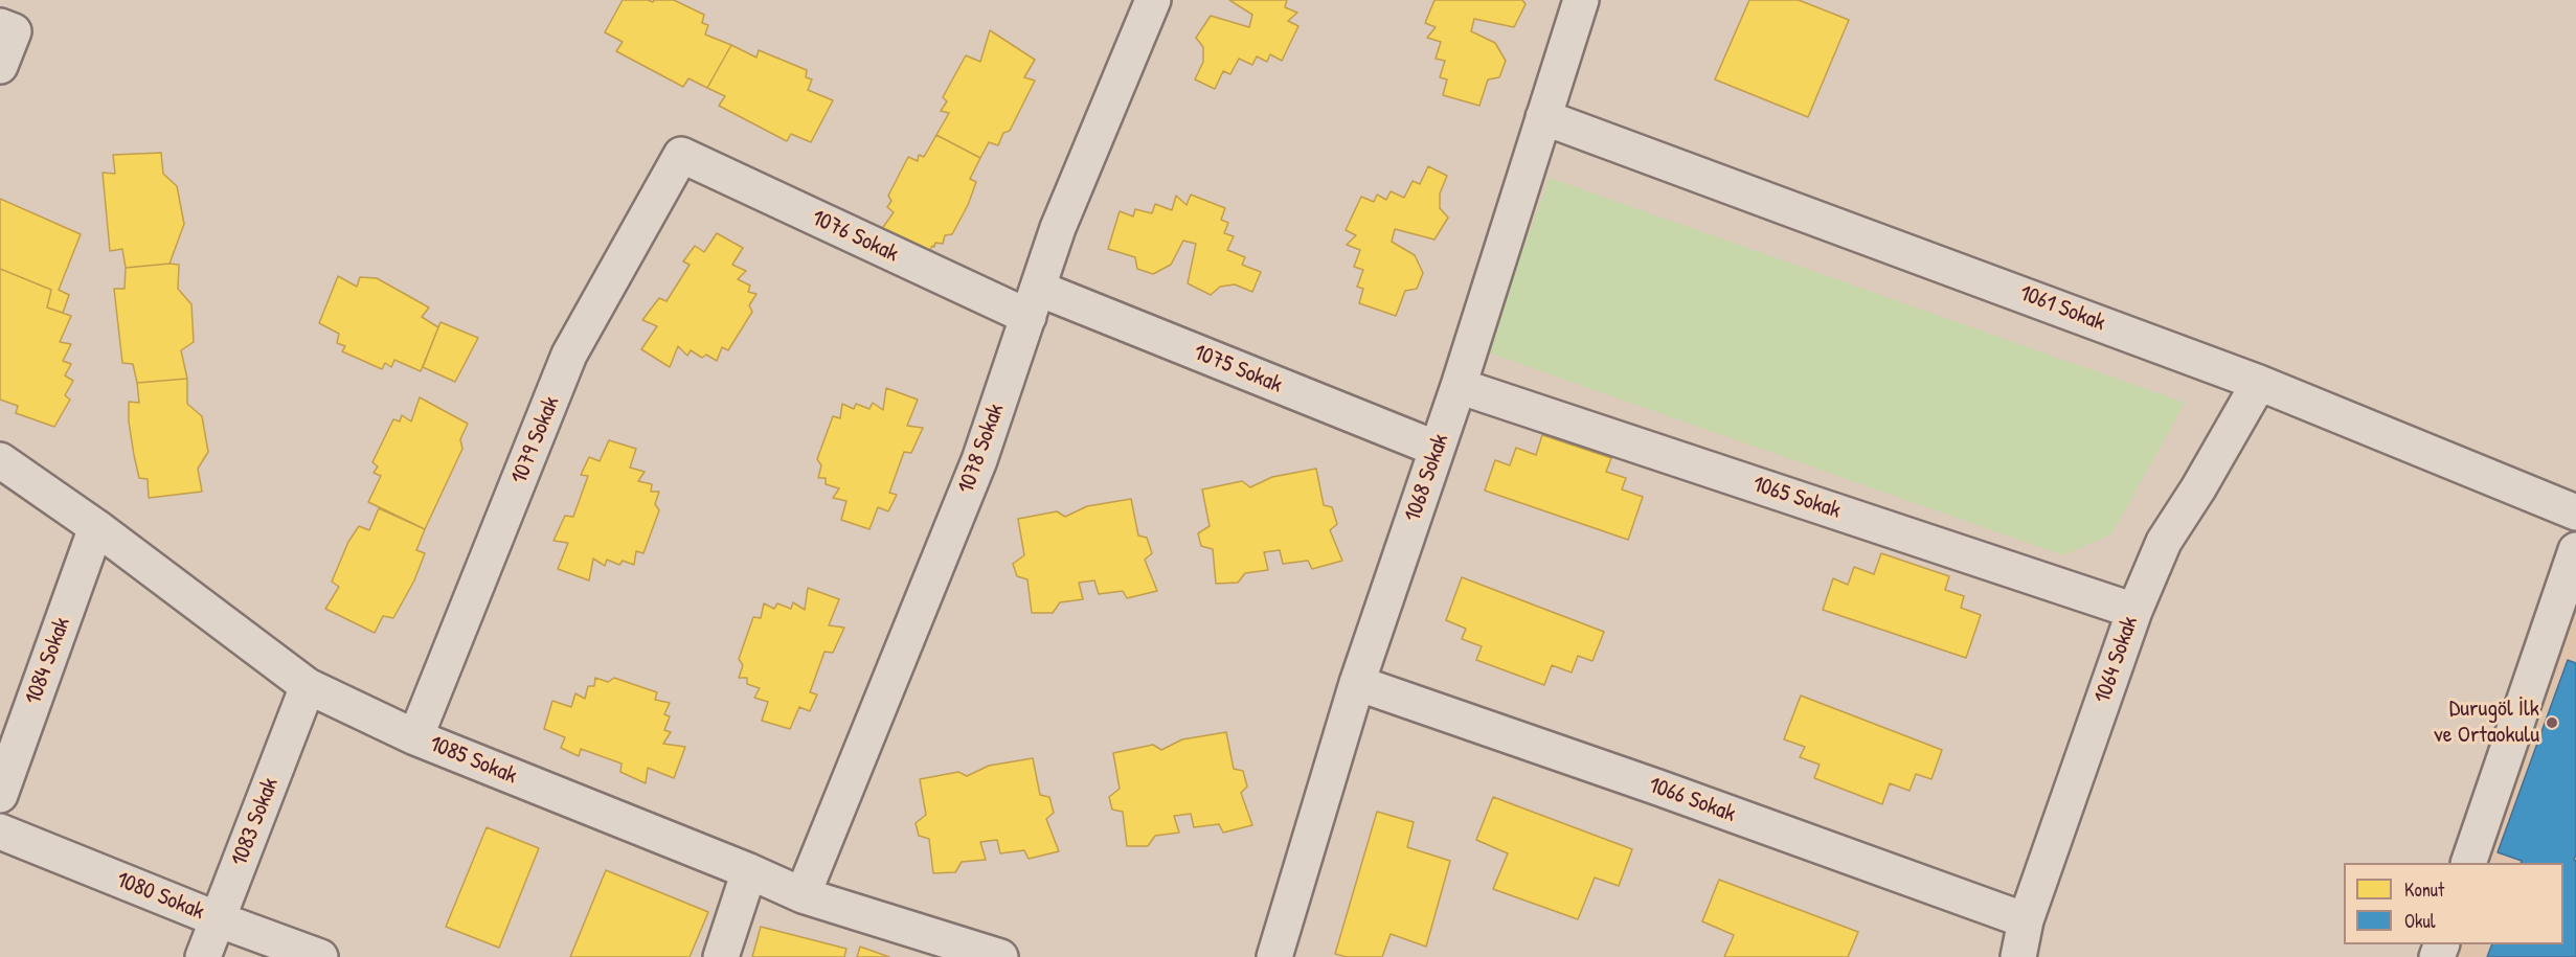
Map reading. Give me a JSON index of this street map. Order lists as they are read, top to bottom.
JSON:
{
  "streets": {
    "street": [
      "1076 Sokak",
      "1061 Sokak",
      "1075 Sokak",
      "1079 Sokak",
      "1078 Sokak",
      "1068 Sokak",
      "1065 Sokak",
      "1064 Sokak",
      "1084 Sokak",
      "1085 Sokak",
      "1066 Sokak",
      "1083 Sokak",
      "1080 Sokak"
    ]
  },
  "crossings": [
    ["1076 Sokak", "1075 Sokak"],
    ["1076 Sokak", "1079 Sokak"],
    ["1076 Sokak", "1078 Sokak"],
    ["1061 Sokak", "1068 Sokak"],
    ["1061 Sokak", "1064 Sokak"],
    ["1075 Sokak", "1078 Sokak"],
    ["1075 Sokak", "1068 Sokak"],
    ["1079 Sokak", "1085 Sokak"],
    ["1078 Sokak", "1085 Sokak"],
    ["1068 Sokak", "1065 Sokak"],
    ["1068 Sokak", "1066 Sokak"],
    ["1065 Sokak", "1064 Sokak"],
    ["1064 Sokak", "1066 Sokak"],
    ["1084 Sokak", "1085 Sokak"],
    ["1085 Sokak", "1083 Sokak"],
    ["1083 Sokak", "1080 Sokak"]
  ],
  "places": ["Durugöl İlk ve Ortaokulu"],
  "legend": ["Konut", "Okul"]
}
